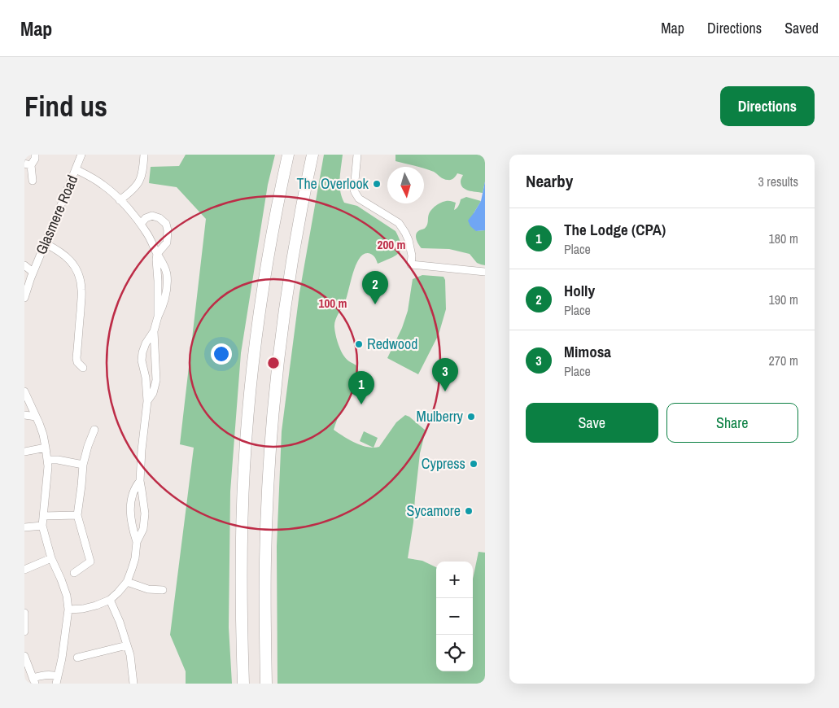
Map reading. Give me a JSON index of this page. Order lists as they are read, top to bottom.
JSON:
{
  "streets": {
    "street": ["Glasmere Road"]
  },
  "places": [
    "The Overlook",
    "Redwood",
    "Mulberry",
    "Cypress",
    "Sycamore"
  ],
  "north": "bottom",
  "page": {
    "header": "Map",
    "nav": ["Map", "Directions", "Saved"],
    "buttons": [
      "Directions",
      ["Save", "Share"]
    ],
    "title": "Find us",
    "heading": ["Nearby", "3 results"],
    "list": [
      {
        "mark": "1",
        "name": "The Lodge (CPA)",
        "note": "Place",
        "value": "180 m"
      },
      {
        "mark": "2",
        "name": "Holly",
        "note": "Place",
        "value": "190 m"
      },
      {
        "mark": "3",
        "name": "Mimosa",
        "note": "Place",
        "value": "270 m"
      }
    ],
    "pins": ["2", "3", "1"],
    "map_buttons": ["+", "−"]
  },
  "rings": ["200 m", "100 m"]
}
